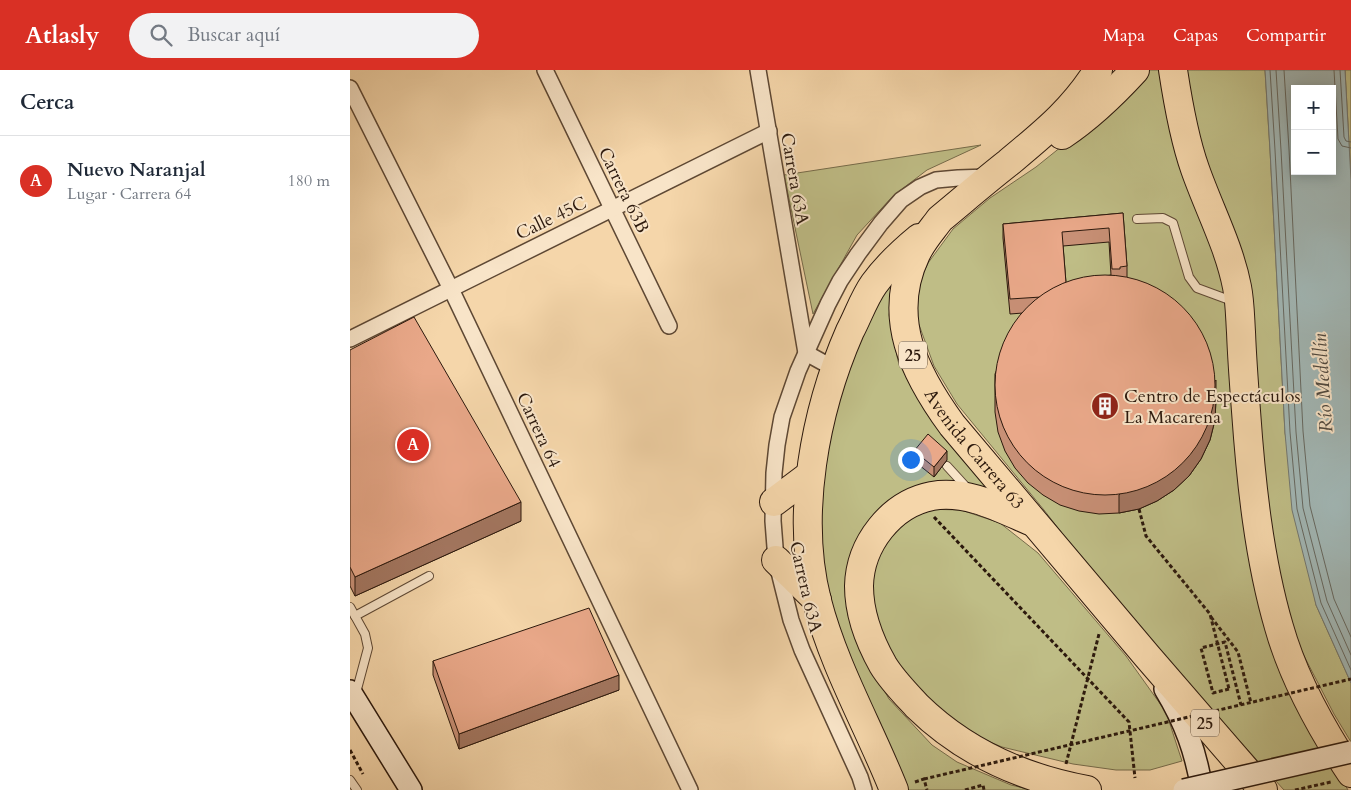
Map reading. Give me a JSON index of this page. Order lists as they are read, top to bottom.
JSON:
{
  "streets": {
    "highway": ["25", "Avenida Carrera 63"],
    "street": [
      "Carrera 63A",
      "Carrera 63B",
      "Calle 45C",
      "Carrera 64"
    ]
  },
  "crossings": [
    ["Carrera 63A", "Calle 45C"],
    ["Carrera 63A", "Avenida Carrera 63"],
    ["Carrera 63B", "Calle 45C"],
    ["Calle 45C", "Carrera 64"]
  ],
  "water": ["Río Medellín"],
  "places": {
    "building": ["Centro de Espectáculos La Macarena"]
  },
  "page": {
    "header": "Atlasly",
    "search": "Buscar aquí",
    "nav": ["Mapa", "Capas", "Compartir"],
    "heading": "Cerca",
    "map_buttons": ["+", "−"],
    "list": [
      {
        "mark": "A",
        "name": "Nuevo Naranjal",
        "note": "Lugar · Carrera 64",
        "value": "180 m"
      }
    ],
    "pins": "A"
  }
}
